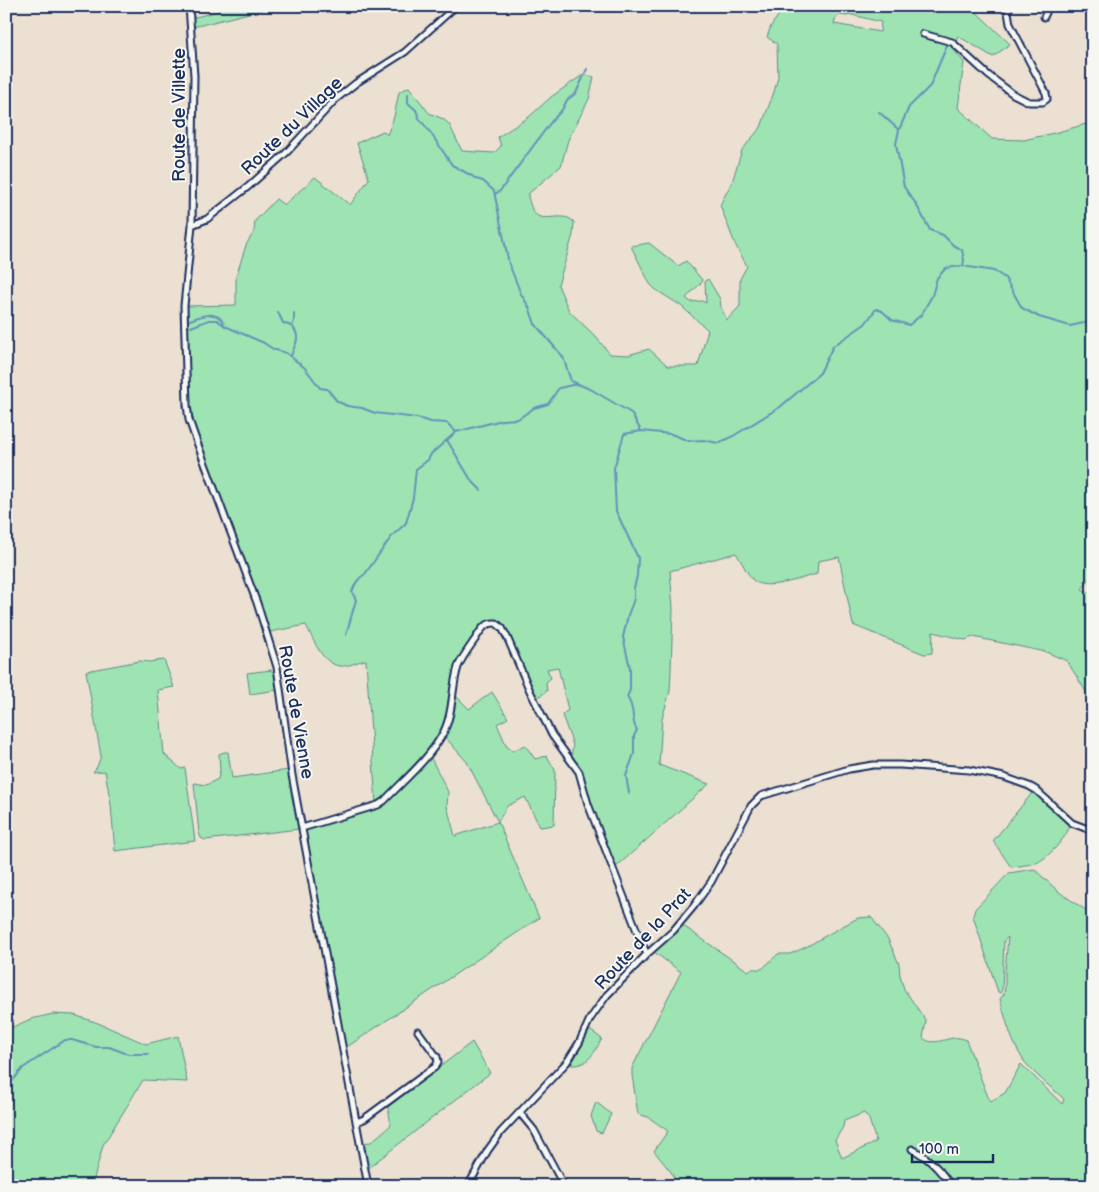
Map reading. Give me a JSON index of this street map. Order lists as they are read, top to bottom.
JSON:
{
  "streets": {
    "street": [
      "Route de Villette",
      "Route du Village",
      "Route de Vienne",
      "Route de la Prat"
    ]
  },
  "crossings": [
    ["Route de Villette", "Route du Village"],
    ["Route de Villette", "Route de Vienne"],
    ["Route du Village", "Route de Vienne"]
  ],
  "scale_bar": "100 m"
}
